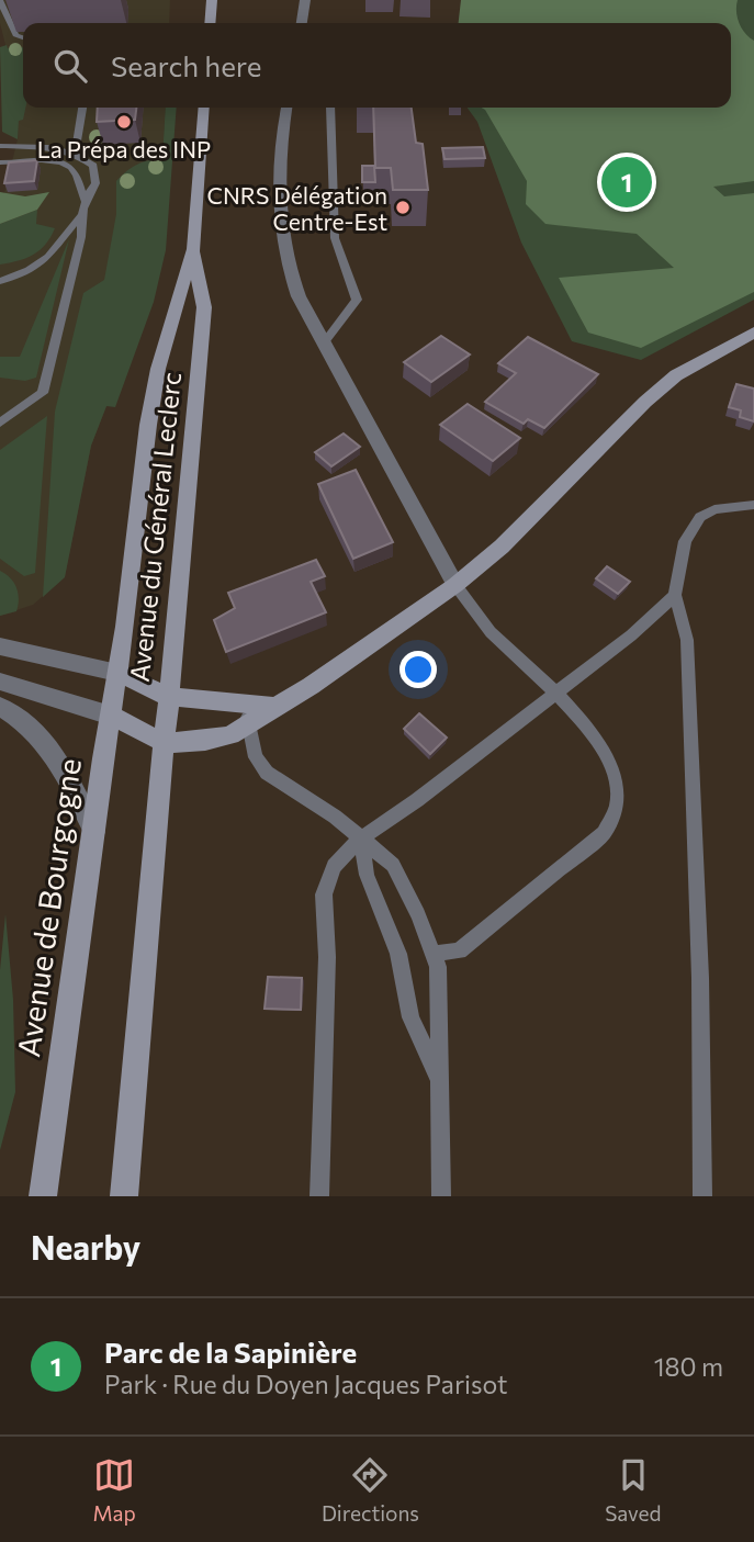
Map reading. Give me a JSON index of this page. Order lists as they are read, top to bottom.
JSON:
{
  "streets": {
    "main road": ["Avenue du Général Leclerc", "Avenue de Bourgogne"]
  },
  "crossings": [
    ["Avenue du Général Leclerc", "Avenue de Bourgogne"]
  ],
  "places": ["La Prépa des INP", "CNRS Délégation Centre-Est"],
  "page": {
    "search": "Search here",
    "pins": "1",
    "heading": "Nearby",
    "list": [
      {
        "mark": "1",
        "name": "Parc de la Sapinière",
        "note": "Park · Rue du Doyen Jacques Parisot",
        "value": "180 m"
      }
    ],
    "nav": ["Map", "Directions", "Saved"]
  }
}
